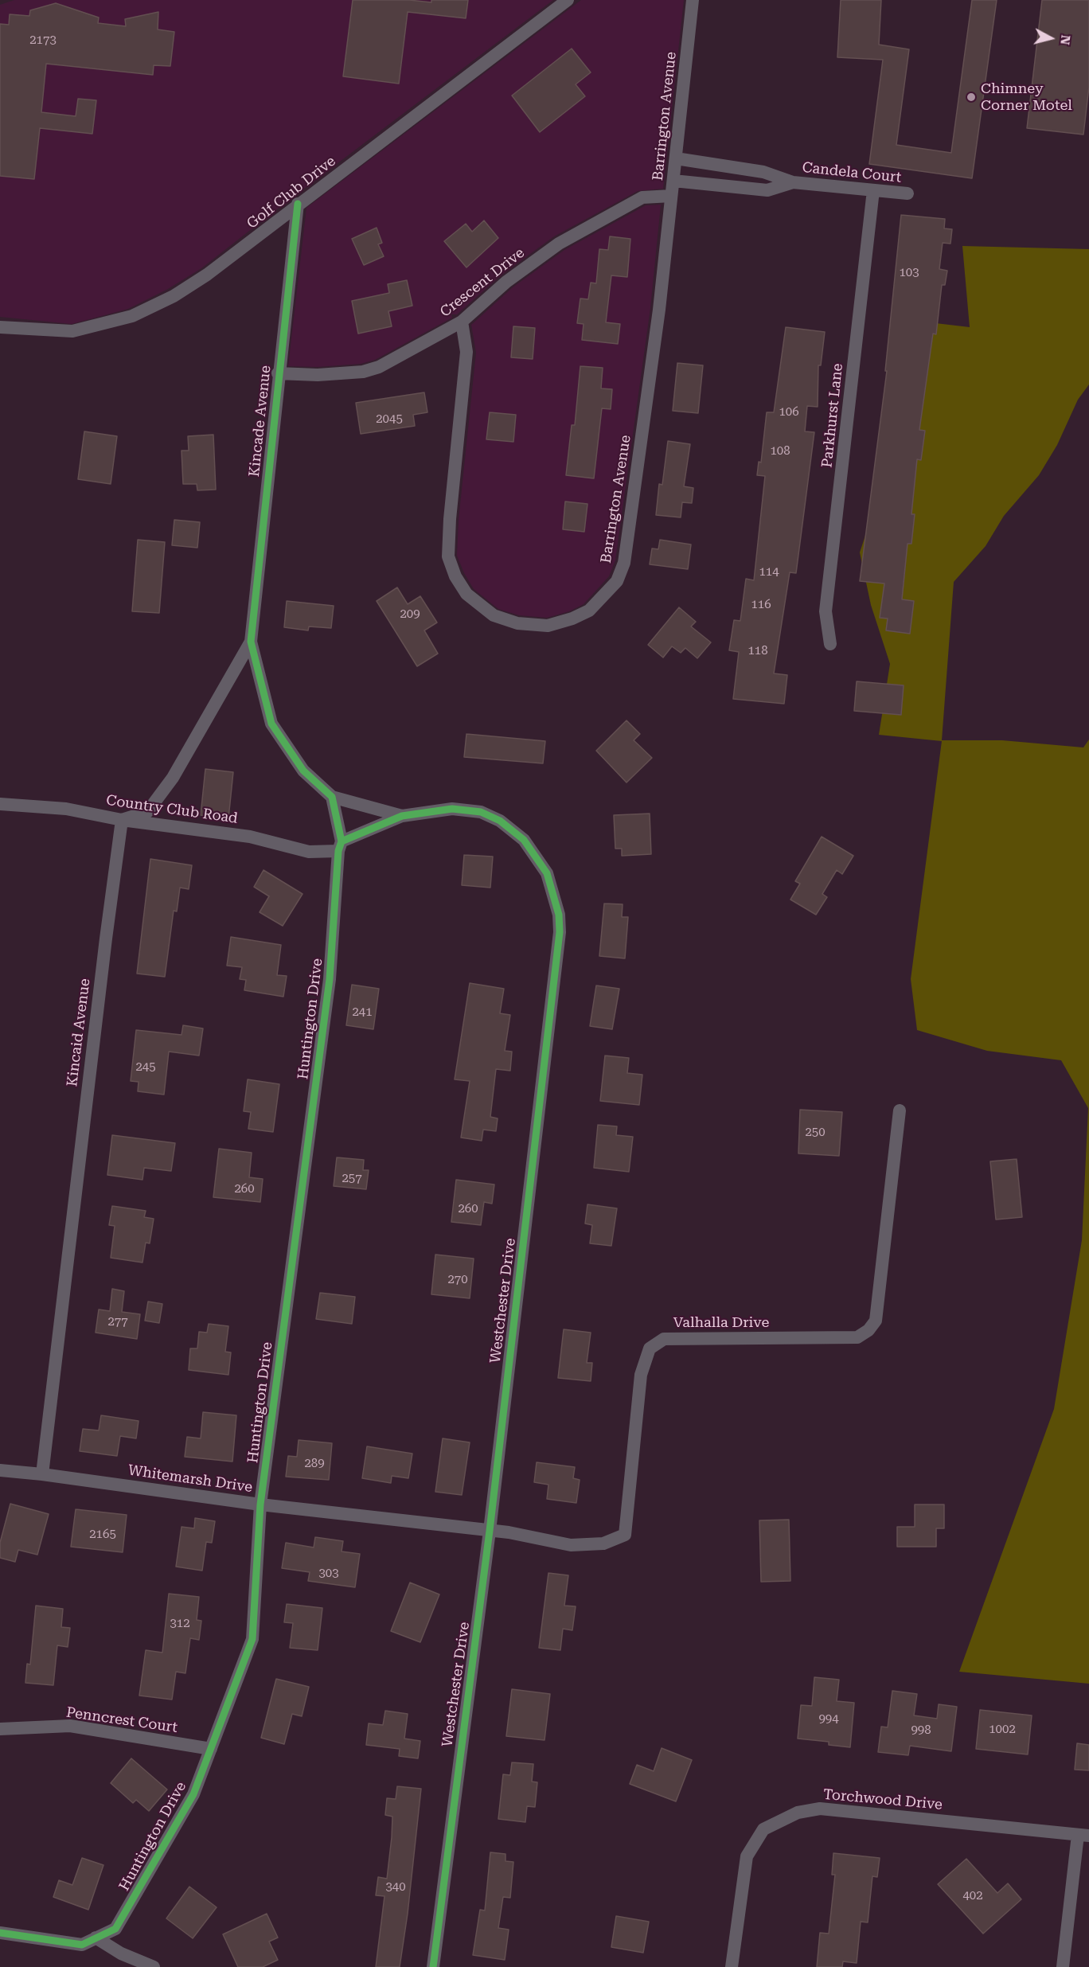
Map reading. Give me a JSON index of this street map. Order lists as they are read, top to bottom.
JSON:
{
  "streets": {
    "street": [
      "Barrington Avenue",
      "Candela Court",
      "Golf Club Drive",
      "Crescent Drive",
      "Parkhurst Lane",
      "Kincade Avenue",
      "Country Club Road",
      "Huntington Drive",
      "Kincaid Avenue",
      "Westchester Drive",
      "Valhalla Drive",
      "Whitemarsh Drive",
      "Penncrest Court",
      "Torchwood Drive"
    ]
  },
  "crossings": [
    ["Barrington Avenue", "Candela Court"],
    ["Barrington Avenue", "Crescent Drive"],
    ["Candela Court", "Parkhurst Lane"],
    ["Golf Club Drive", "Kincade Avenue"],
    ["Crescent Drive", "Kincade Avenue"],
    ["Country Club Road", "Huntington Drive"],
    ["Country Club Road", "Kincaid Avenue"],
    ["Country Club Road", "Westchester Drive"],
    ["Huntington Drive", "Westchester Drive"],
    ["Huntington Drive", "Whitemarsh Drive"],
    ["Huntington Drive", "Penncrest Court"],
    ["Kincaid Avenue", "Whitemarsh Drive"],
    ["Westchester Drive", "Valhalla Drive"],
    ["Westchester Drive", "Whitemarsh Drive"],
    ["Valhalla Drive", "Whitemarsh Drive"]
  ],
  "places": ["Chimney Corner Motel"],
  "house_numbers": [
    "2173",
    "103",
    "106",
    "2045",
    "108",
    "114",
    "116",
    "209",
    "118",
    "241",
    "245",
    "250",
    "257",
    "260",
    "260",
    "270",
    "277",
    "289",
    "2165",
    "303",
    "312",
    "994",
    "1002",
    "998",
    "340",
    "402"
  ],
  "north": "right"
}
